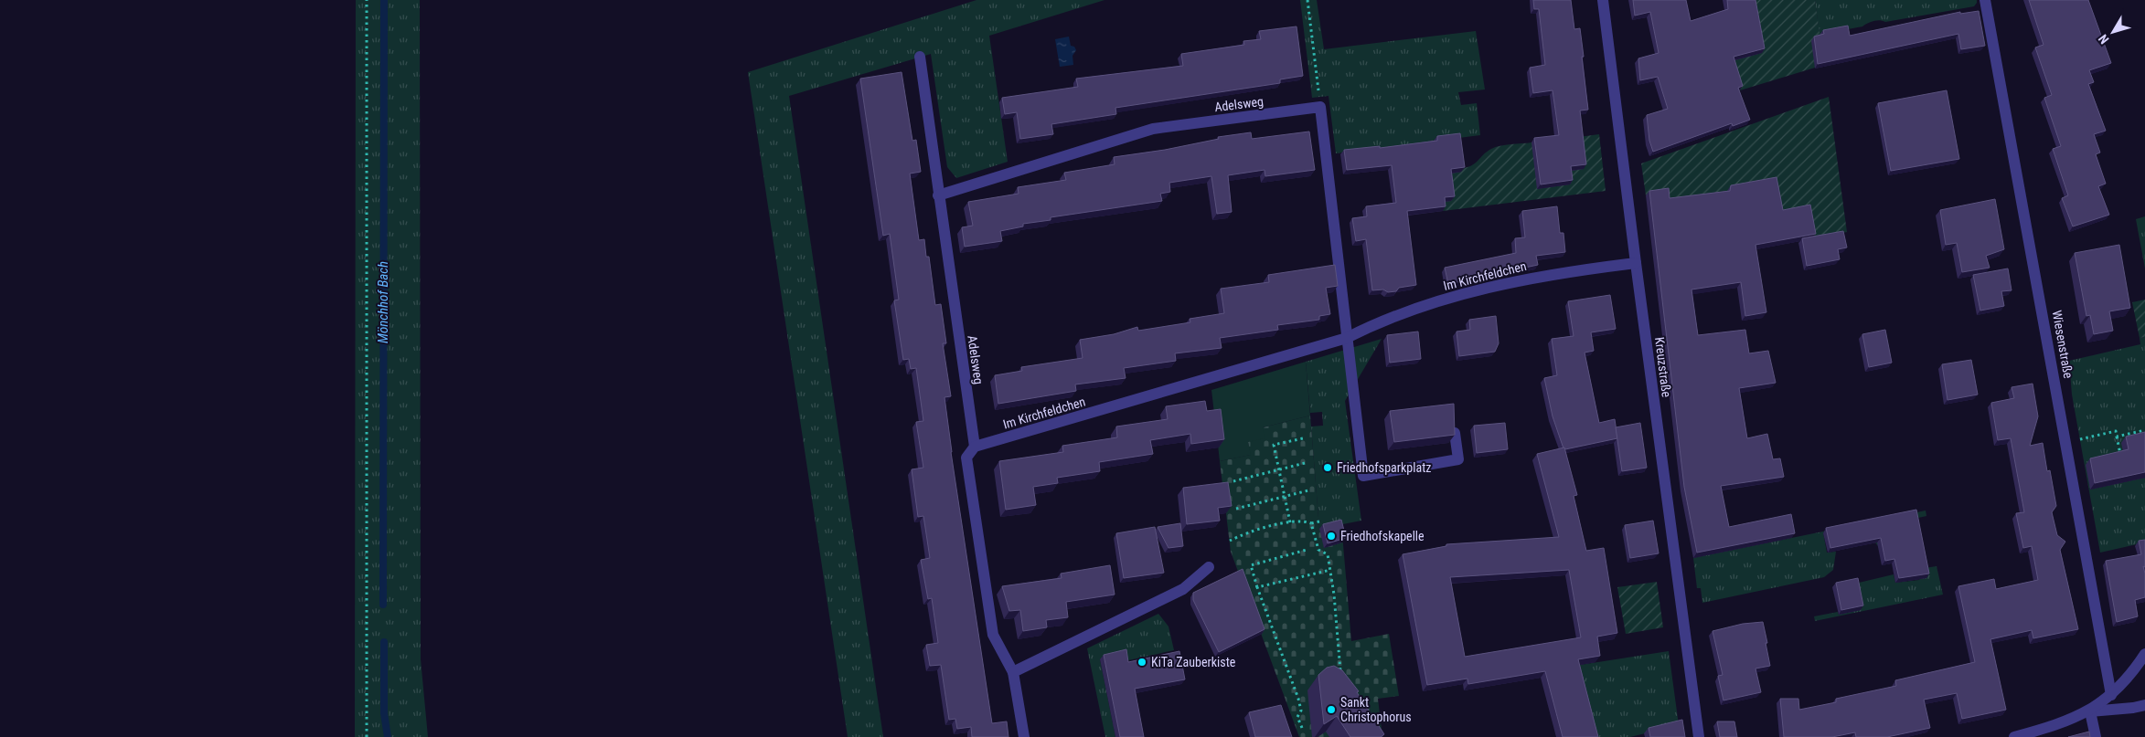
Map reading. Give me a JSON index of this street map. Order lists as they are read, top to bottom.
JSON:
{
  "streets": {
    "street": [
      "Adelsweg",
      "Im Kirchfeldchen",
      "Wiesenstraße",
      "Kreuzstraße"
    ]
  },
  "crossings": [
    ["Adelsweg", "Im Kirchfeldchen"],
    ["Im Kirchfeldchen", "Kreuzstraße"]
  ],
  "water": ["Mönchhof Bach"],
  "places": [
    "Friedhofsparkplatz",
    "Friedhofskapelle",
    "KiTa Zauberkiste",
    "Sankt Christophorus"
  ],
  "north": "bottom left"
}
